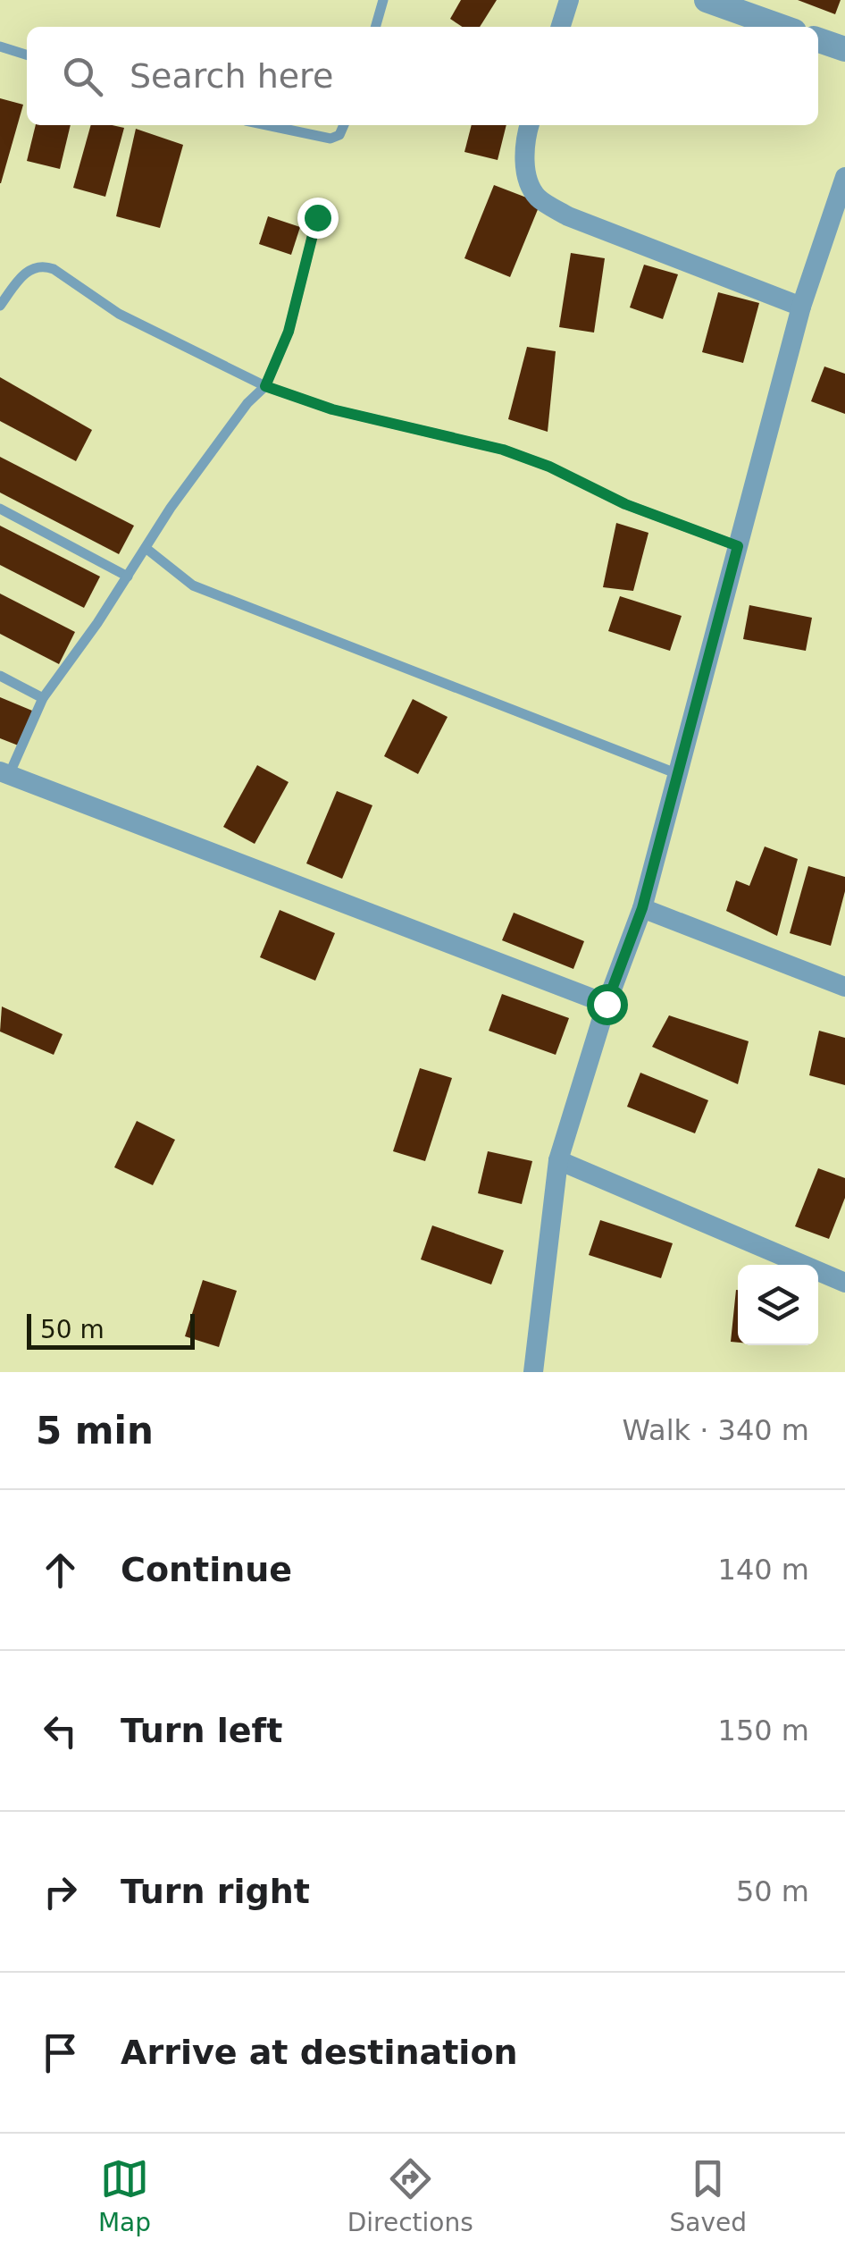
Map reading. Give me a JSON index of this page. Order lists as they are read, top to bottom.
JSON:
{
  "scale_bar": "50 m",
  "page": {
    "search": "Search here",
    "scale": "50 m",
    "heading": ["5 min", "Walk · 340 m"],
    "list": [
      ["Continue", "140 m"],
      ["Turn left", "150 m"],
      ["Turn right", "50 m"],
      "Arrive at destination"
    ],
    "nav": ["Map", "Directions", "Saved"]
  }
}
